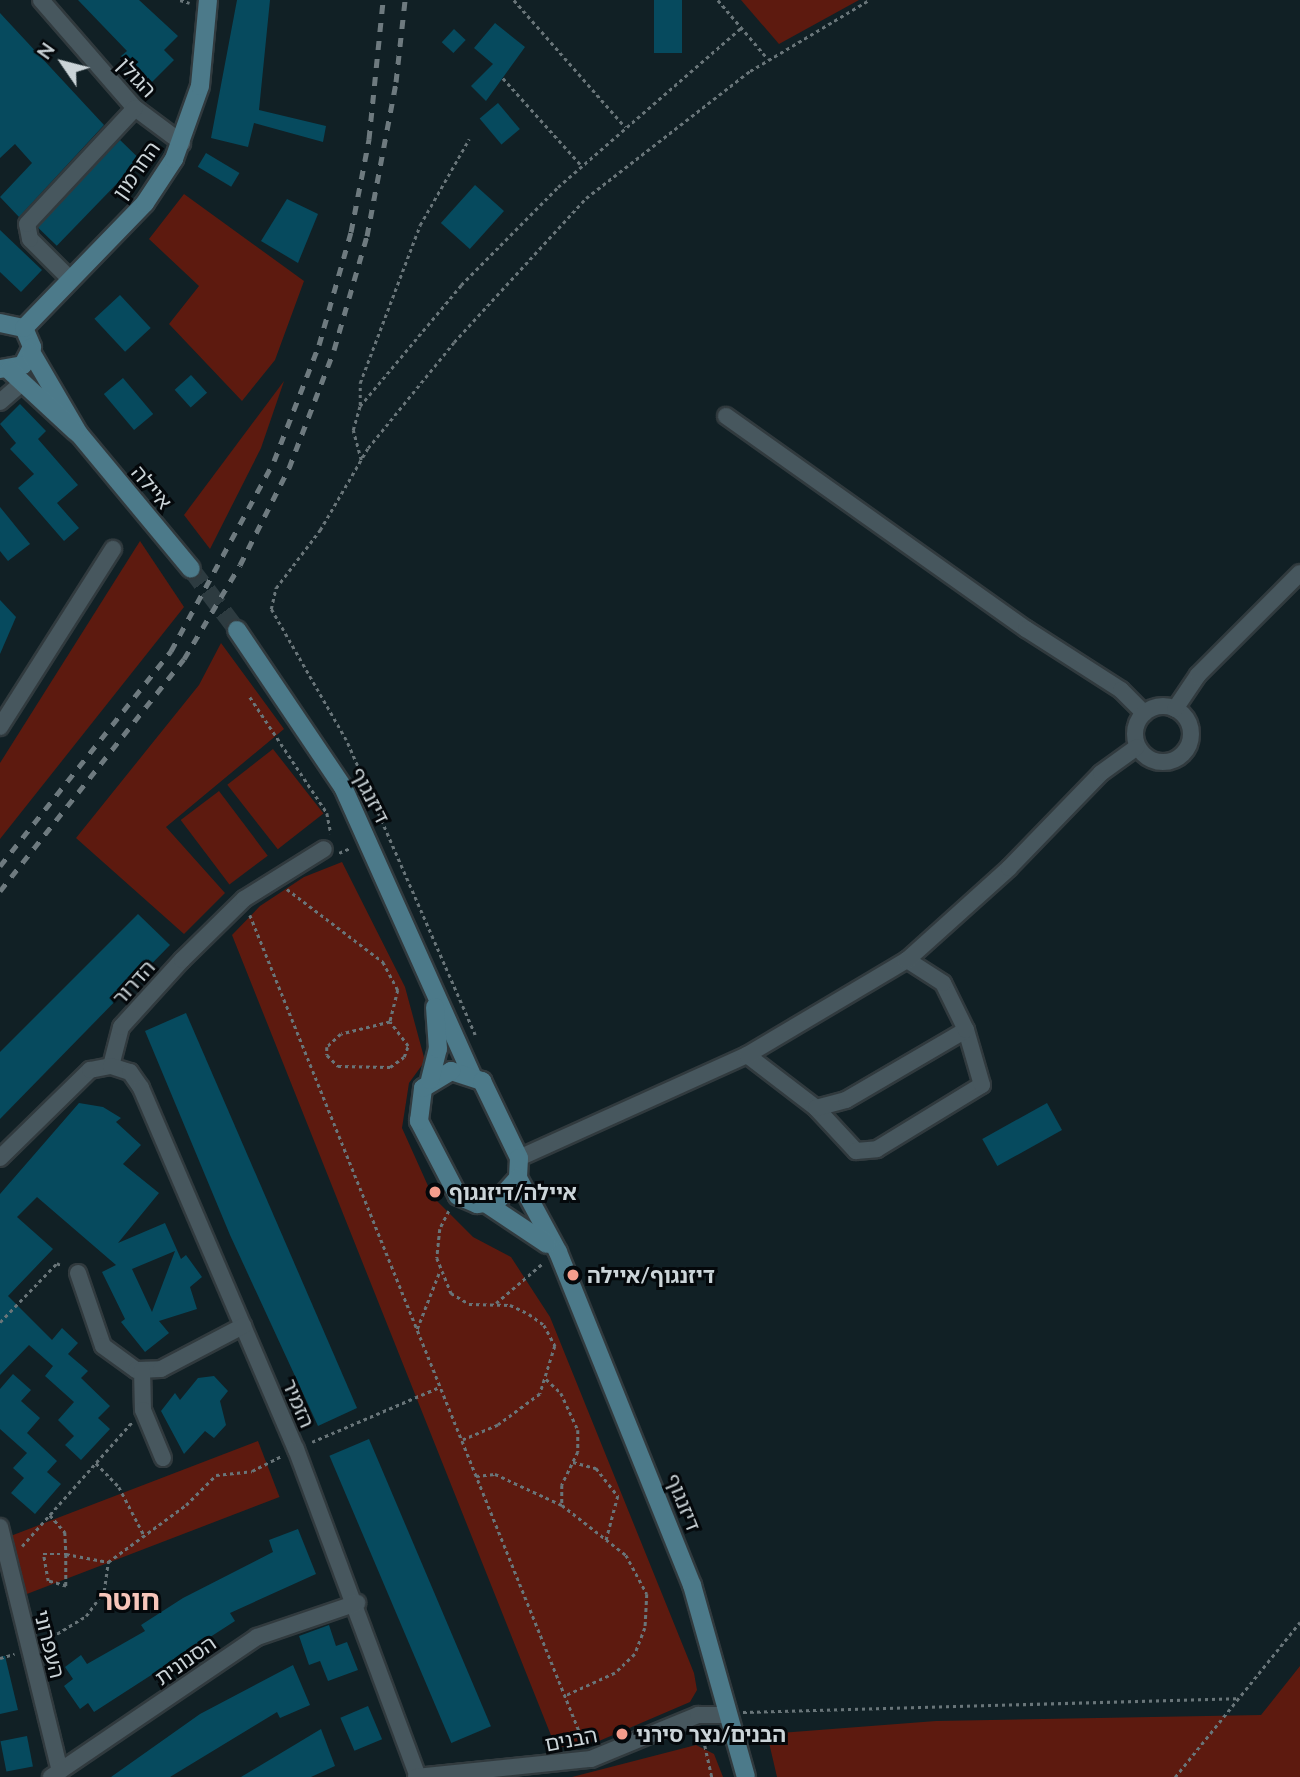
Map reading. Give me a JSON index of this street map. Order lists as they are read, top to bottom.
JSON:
{
  "streets": {
    "street": [
      "הגולן",
      "החרמון",
      "איילה",
      "דיזנגוף",
      "הדרור",
      "הזמיר",
      "העפרוני",
      "הסנונית",
      "הבנים"
    ]
  },
  "crossings": [
    ["הגולן", "החרמון"],
    ["החרמון", "איילה"],
    ["דיזנגוף", "הבנים"],
    ["הדרור", "הזמיר"],
    ["הזמיר", "הסנונית"],
    ["הזמיר", "הבנים"],
    ["העפרוני", "הסנונית"]
  ],
  "districts": ["חוטר"],
  "places": ["איילה/דיזנגוף", "דיזנגוף/איילה", "הבנים/נצר סירני"],
  "north": "top left"
}
